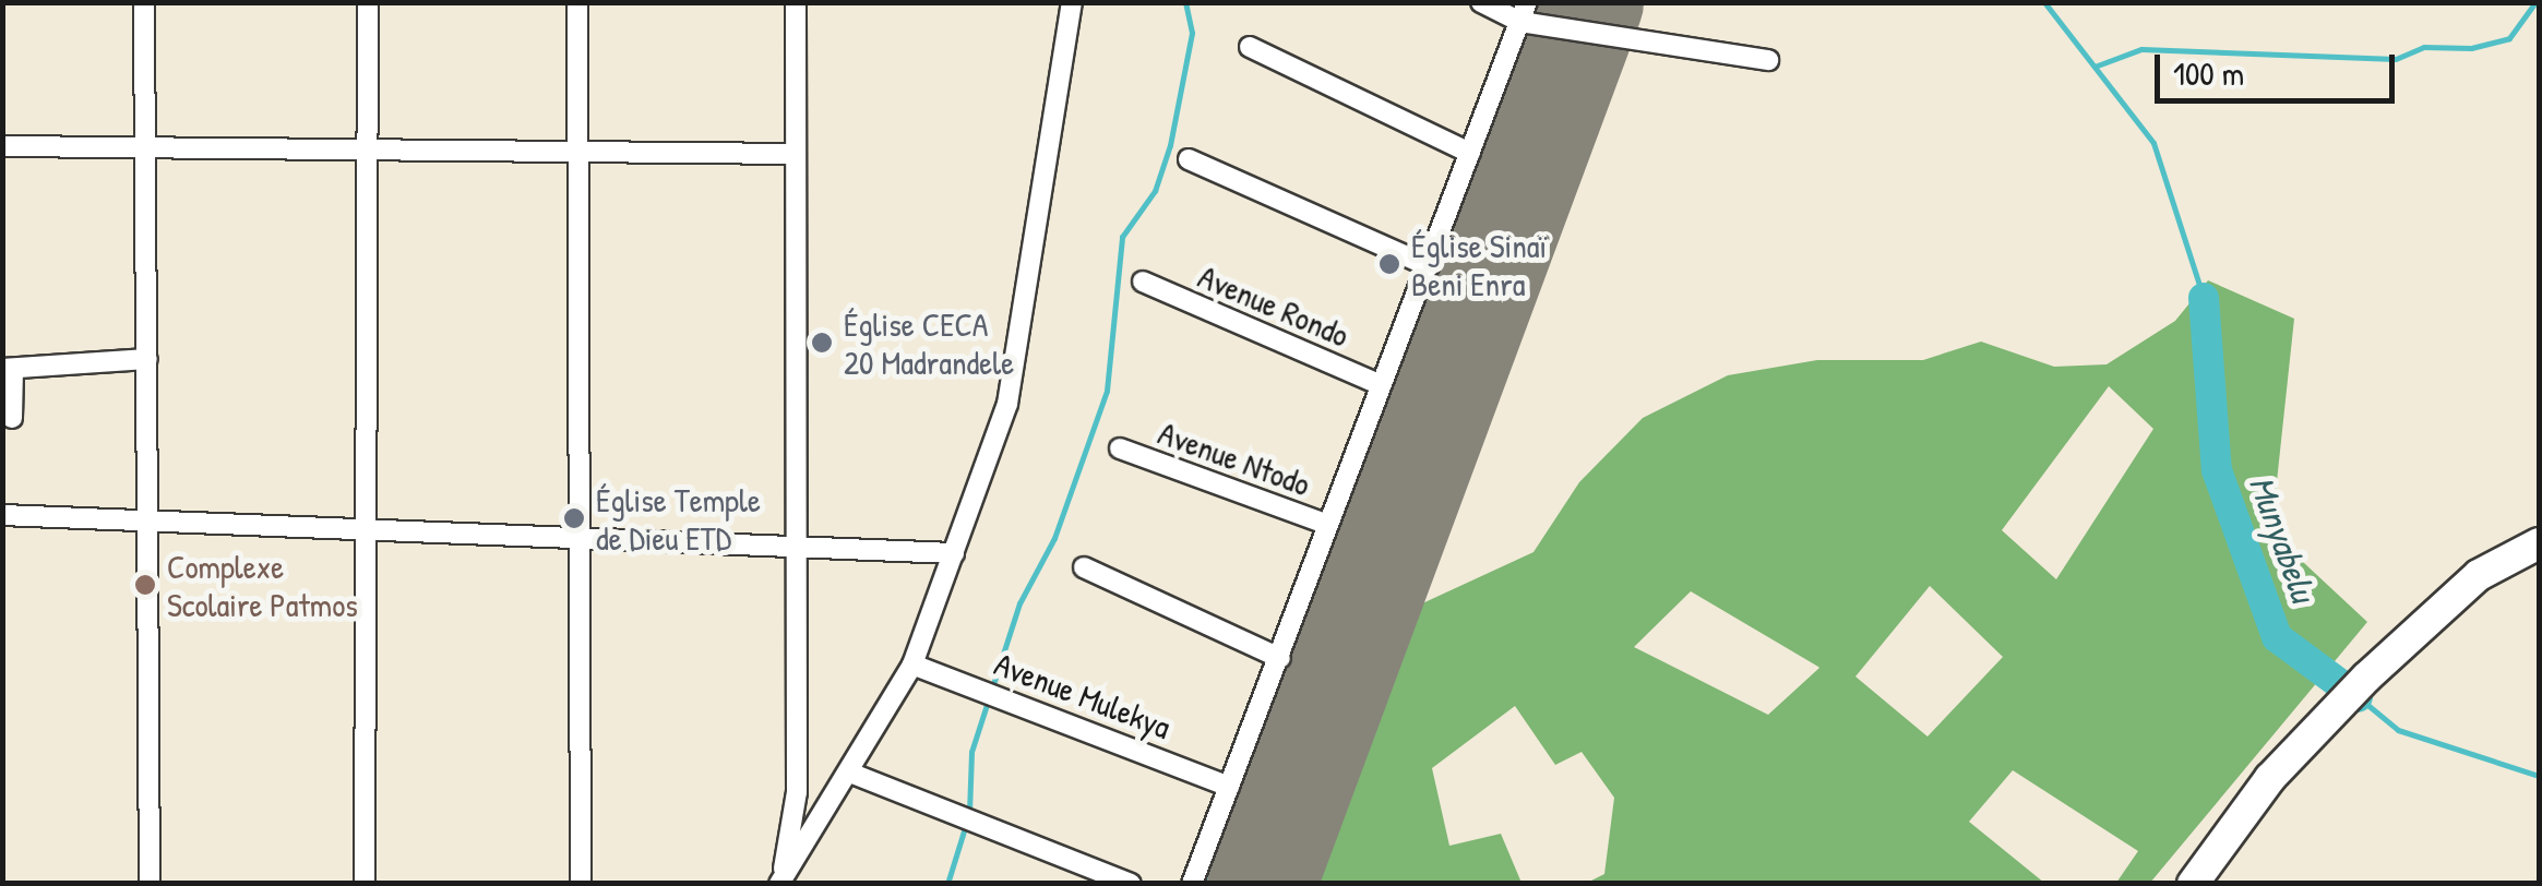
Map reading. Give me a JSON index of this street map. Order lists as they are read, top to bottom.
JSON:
{
  "streets": {
    "street": ["Avenue Rondo", "Avenue Ntodo", "Avenue Mulekya"]
  },
  "water": ["Munyabelu"],
  "places": [
    "Église Sinaï Beni Enra",
    "Église CECA 20 Madrandele",
    "Église Temple de Dieu ETD",
    "Complexe Scolaire Patmos"
  ],
  "scale_bar": "100 m"
}
